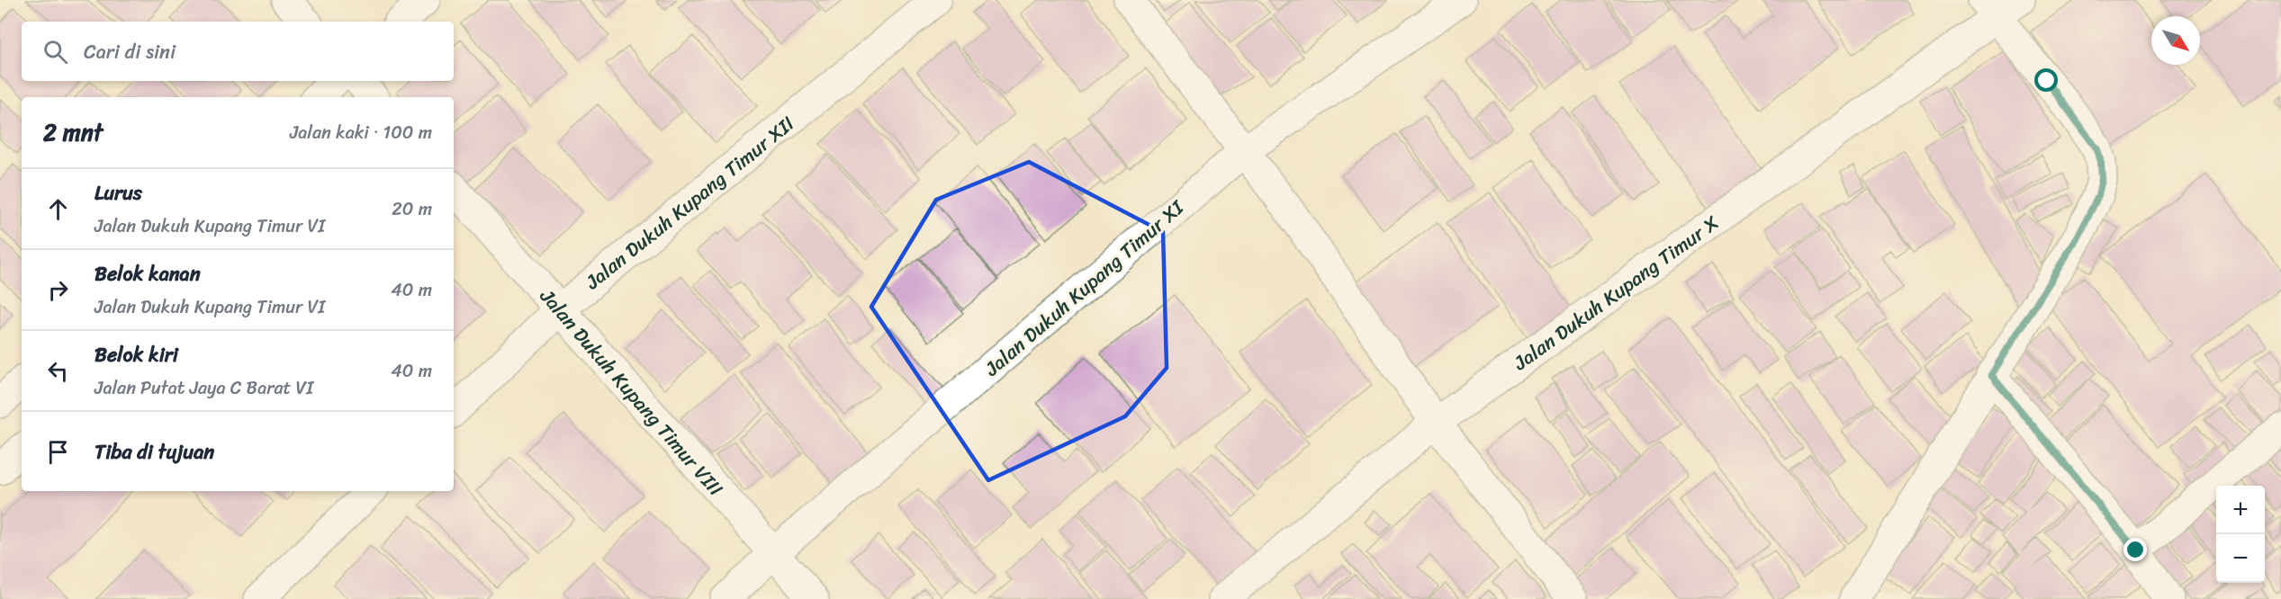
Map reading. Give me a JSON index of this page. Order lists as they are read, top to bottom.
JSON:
{
  "streets": {
    "street": [
      "Jalan Dukuh Kupang Timur XII",
      "Jalan Dukuh Kupang Timur XI",
      "Jalan Dukuh Kupang Timur X",
      "Jalan Dukuh Kupang Timur VIII"
    ]
  },
  "crossings": [
    ["Jalan Dukuh Kupang Timur XII", "Jalan Dukuh Kupang Timur VIII"],
    ["Jalan Dukuh Kupang Timur XI", "Jalan Dukuh Kupang Timur VIII"]
  ],
  "north": "bottom right",
  "page": {
    "search": "Cari di sini",
    "heading": ["2 mnt", "Jalan kaki · 100 m"],
    "list": [
      ["Lurus", "Jalan Dukuh Kupang Timur VI", "20 m"],
      ["Belok kanan", "Jalan Dukuh Kupang Timur VI", "40 m"],
      ["Belok kiri", "Jalan Putat Jaya C Barat VI", "40 m"],
      "Tiba di tujuan"
    ],
    "map_buttons": ["+", "−"]
  }
}
